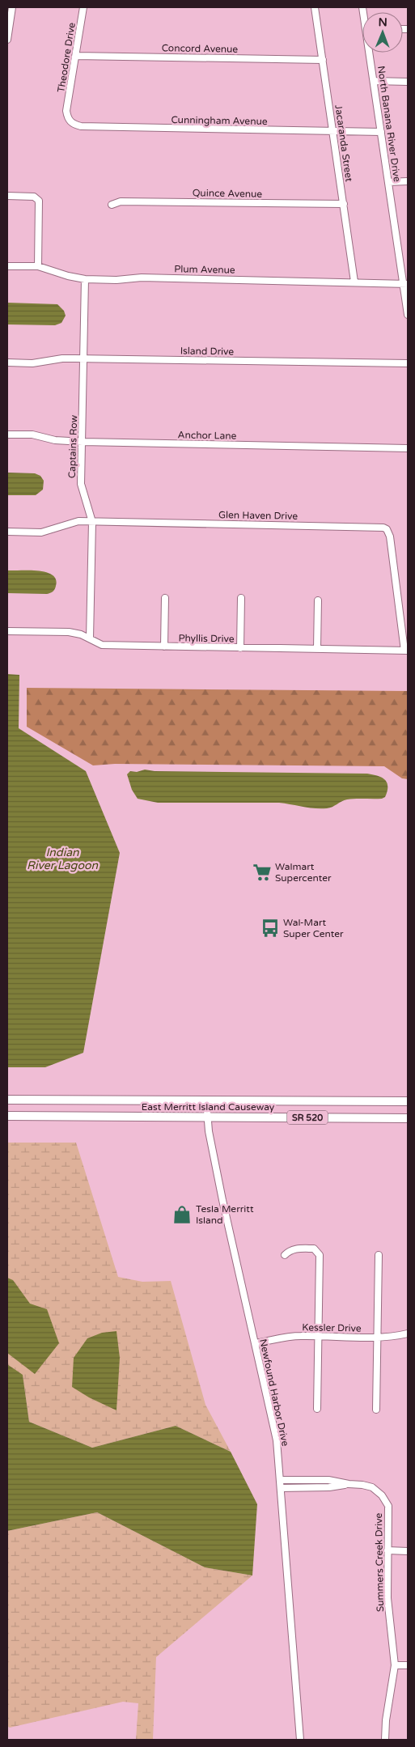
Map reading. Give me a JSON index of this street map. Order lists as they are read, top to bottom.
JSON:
{
  "streets": {
    "main road": ["East Merritt Island Causeway", "SR 520"],
    "street": [
      "Concord Avenue",
      "Theodore Drive",
      "Cunningham Avenue",
      "North Banana River Drive",
      "Jacaranda Street",
      "Quince Avenue",
      "Plum Avenue",
      "Island Drive",
      "Anchor Lane",
      "Captains Row",
      "Glen Haven Drive",
      "Phyllis Drive",
      "Kessler Drive",
      "Newfound Harbor Drive",
      "Summers Creek Drive"
    ]
  },
  "crossings": [
    ["Concord Avenue", "Theodore Drive"],
    ["Concord Avenue", "Jacaranda Street"],
    ["Theodore Drive", "Cunningham Avenue"],
    ["Cunningham Avenue", "North Banana River Drive"],
    ["Cunningham Avenue", "Jacaranda Street"],
    ["North Banana River Drive", "Plum Avenue"],
    ["Jacaranda Street", "Quince Avenue"],
    ["Jacaranda Street", "Plum Avenue"],
    ["Plum Avenue", "Captains Row"],
    ["Island Drive", "Captains Row"],
    ["Anchor Lane", "Captains Row"],
    ["Captains Row", "Glen Haven Drive"],
    ["Captains Row", "Phyllis Drive"],
    ["Glen Haven Drive", "Phyllis Drive"],
    ["East Merritt Island Causeway", "Newfound Harbor Drive"],
    ["Kessler Drive", "Newfound Harbor Drive"],
    ["Newfound Harbor Drive", "Summers Creek Drive"]
  ],
  "water": ["Indian River Lagoon"],
  "places": {
    "supermarket": ["Walmart Supercenter"],
    "bus stop": ["Wal-Mart Super Center"],
    "shop": ["Tesla Merritt Island"]
  },
  "north": "top"
}
